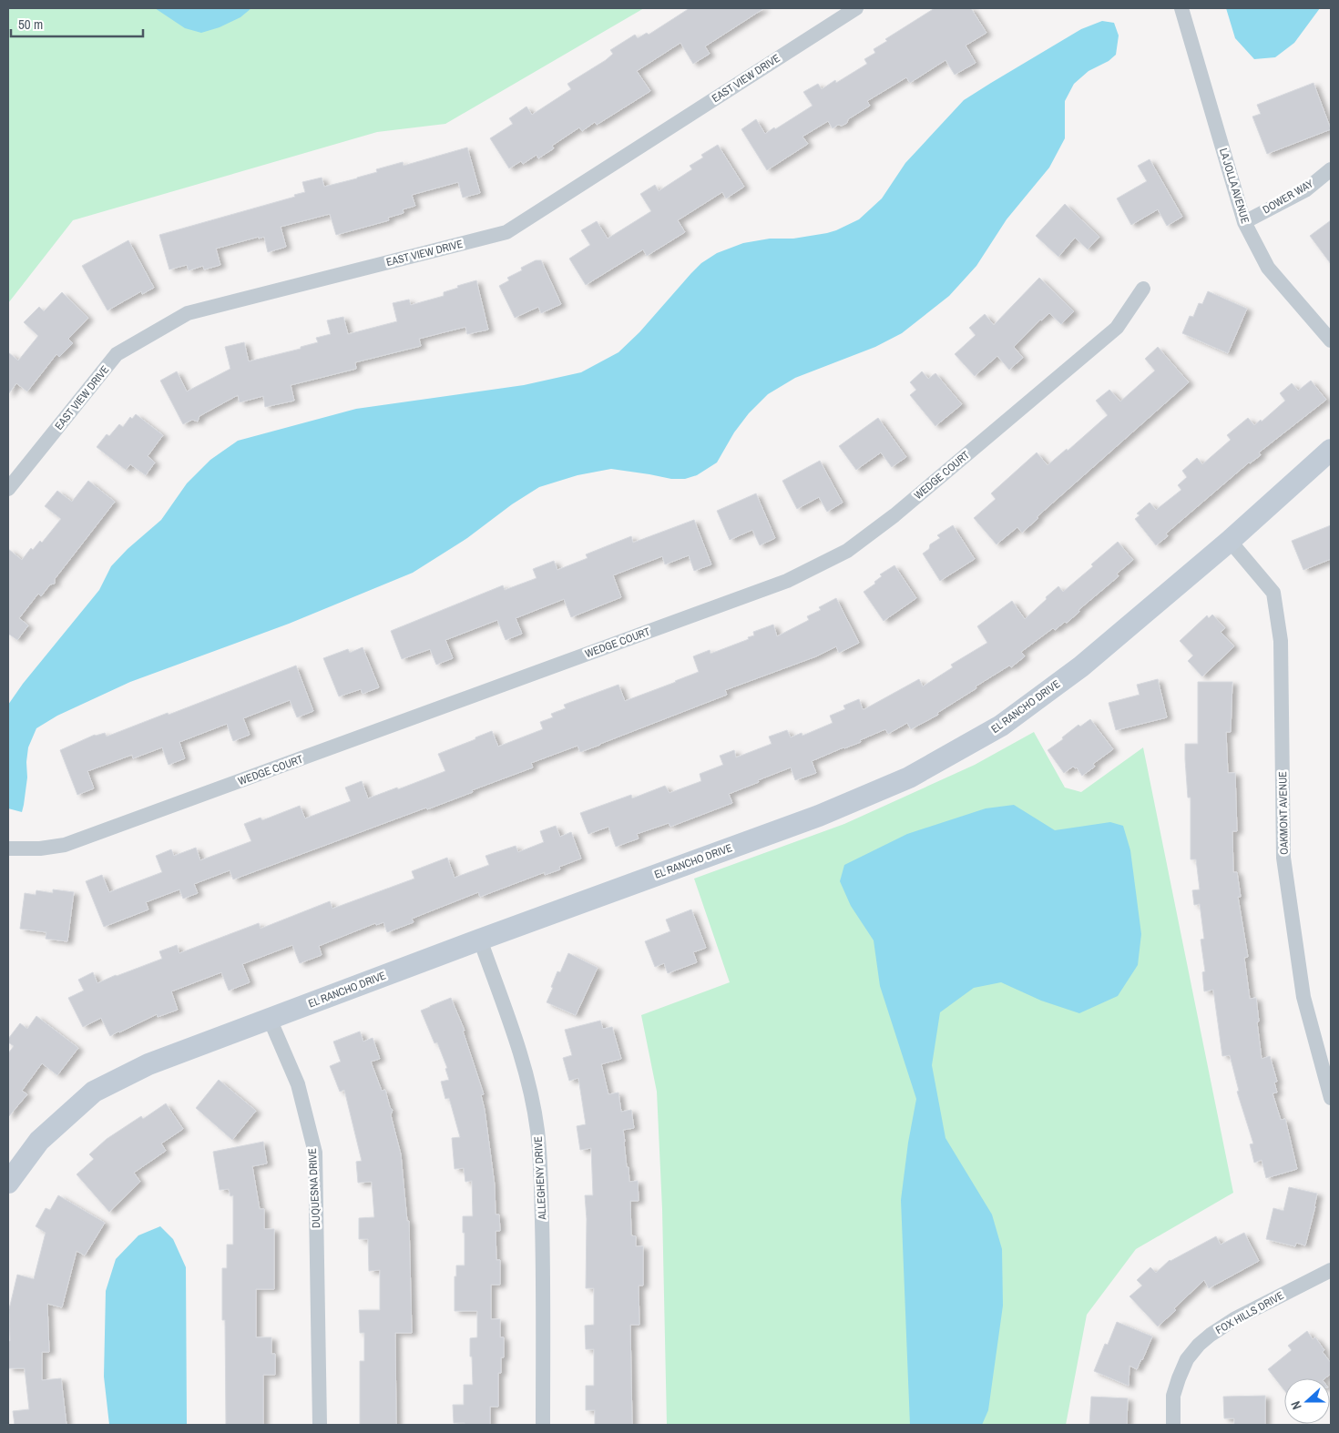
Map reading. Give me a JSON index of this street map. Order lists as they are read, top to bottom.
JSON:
{
  "streets": {
    "street": [
      "EAST VIEW DRIVE",
      "LA JOLLA AVENUE",
      "DOWER WAY",
      "WEDGE COURT",
      "EL RANCHO DRIVE",
      "OAKMONT AVENUE",
      "ALLEGHENY DRIVE",
      "DUQUESNA DRIVE",
      "FOX HILLS DRIVE"
    ]
  },
  "crossings": [
    ["LA JOLLA AVENUE", "DOWER WAY"],
    ["EL RANCHO DRIVE", "OAKMONT AVENUE"],
    ["EL RANCHO DRIVE", "ALLEGHENY DRIVE"],
    ["EL RANCHO DRIVE", "DUQUESNA DRIVE"]
  ],
  "scale_bar": "50 m",
  "north": "left"
}
